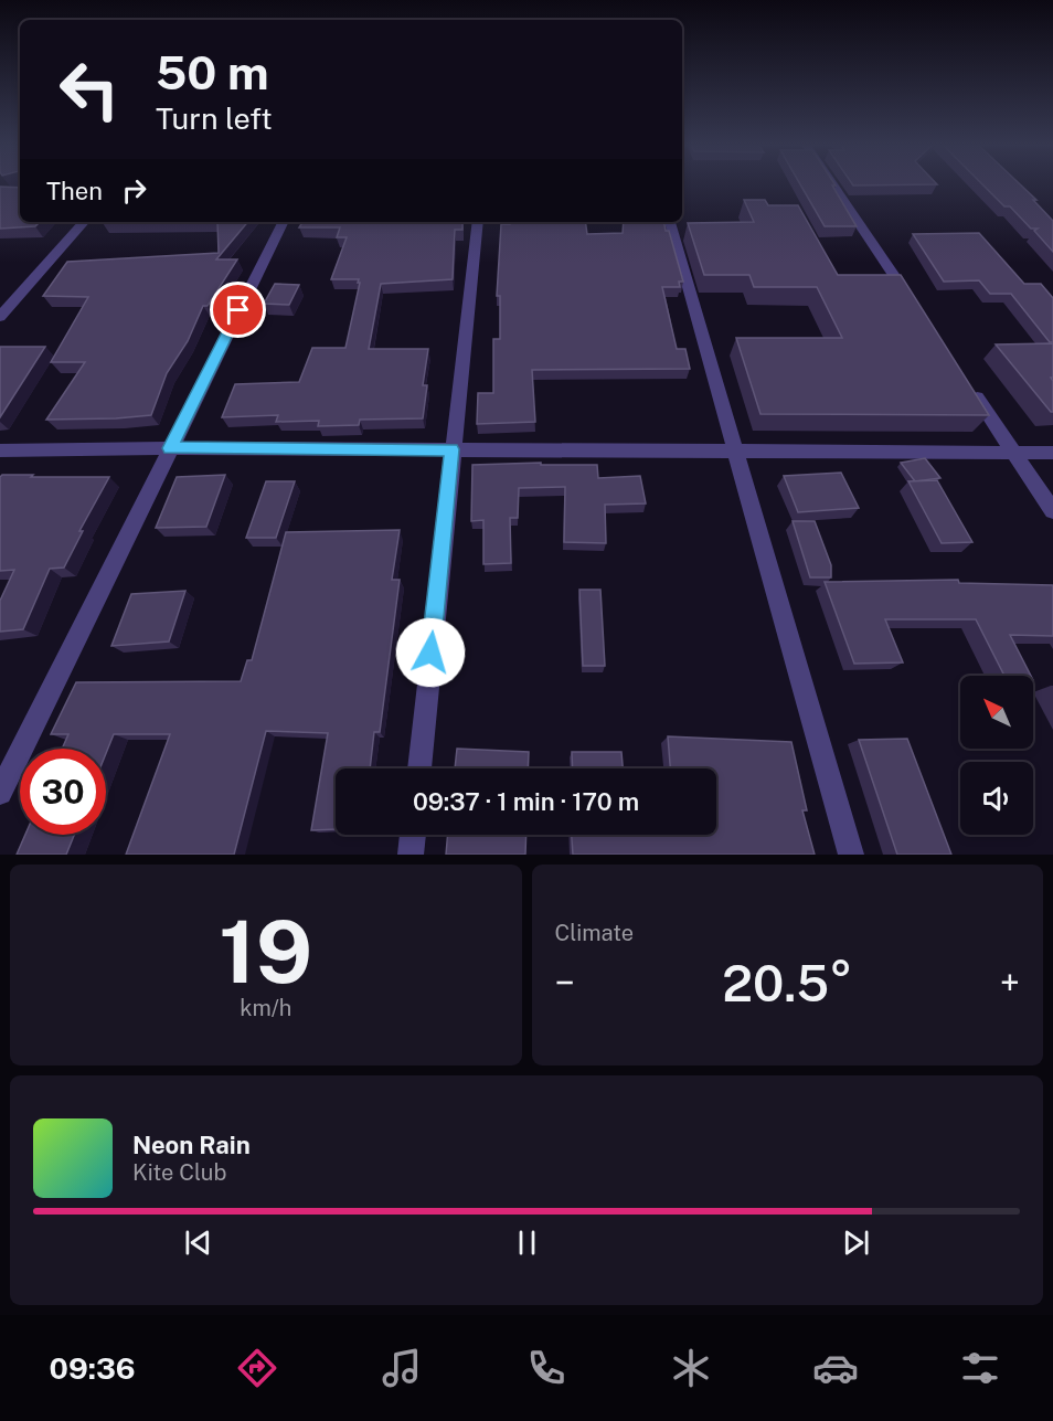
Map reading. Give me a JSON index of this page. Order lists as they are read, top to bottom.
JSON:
{
  "north": "top left",
  "page": {
    "turn": ["50 m", "Turn left"],
    "then": "Then",
    "limit": "30",
    "trip": "09:37 · 1 min · 170 m",
    "tile": [
      ["19", "km/h"],
      "Climate"
    ],
    "heat": ["−", "20.5°", "+"],
    "song": ["Neon Rain", "Kite Club"],
    "tabs": "09:36"
  }
}
